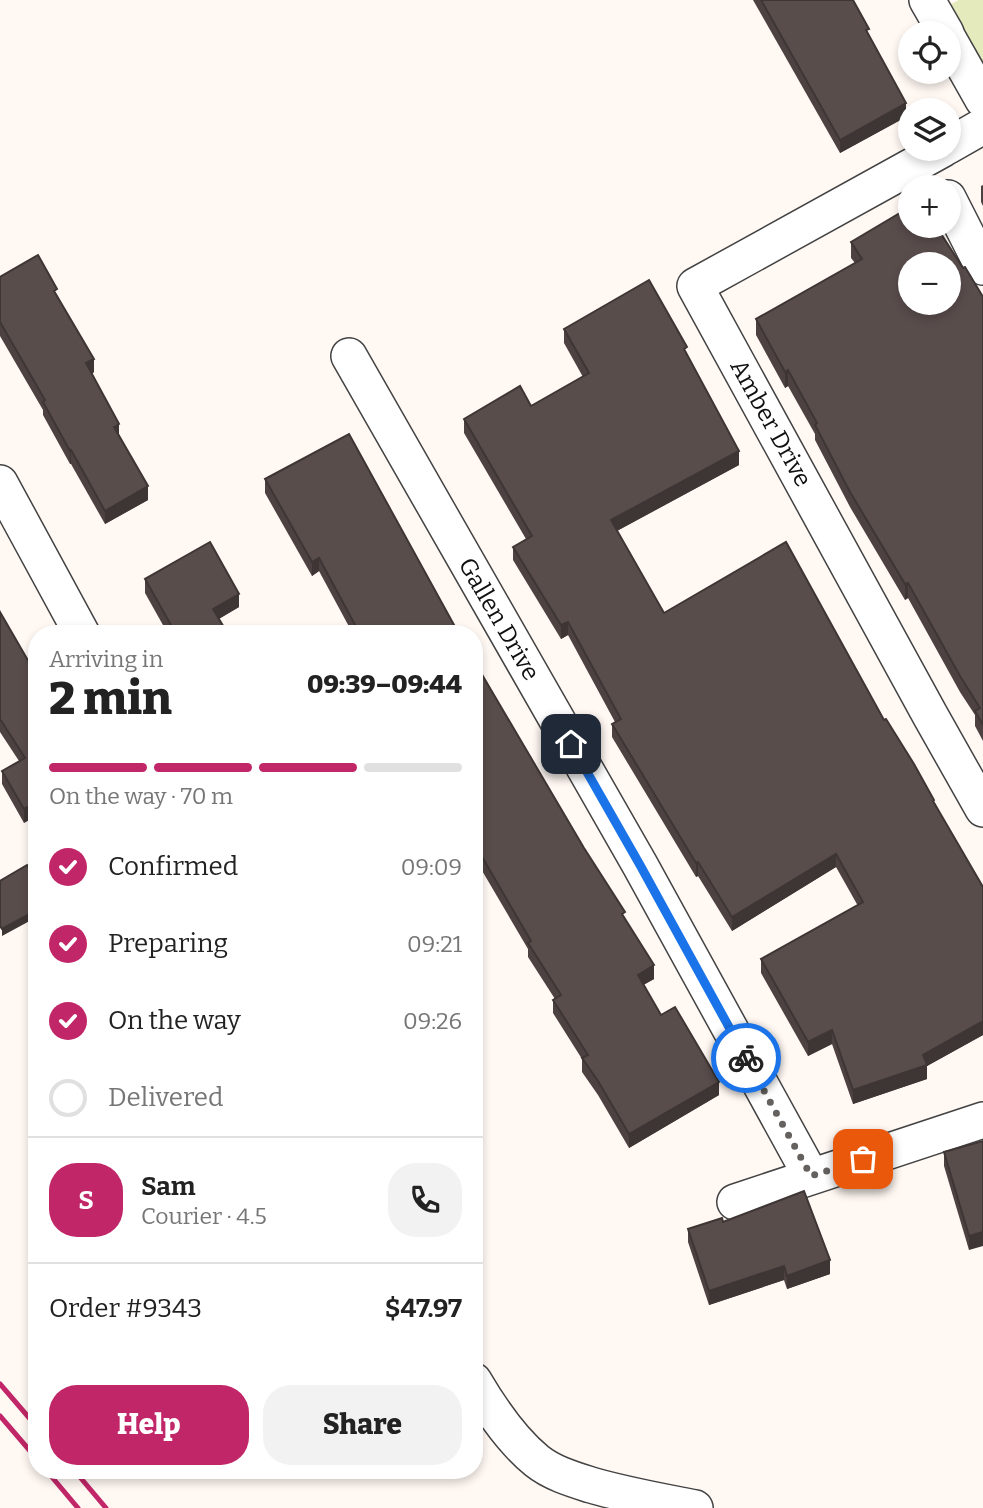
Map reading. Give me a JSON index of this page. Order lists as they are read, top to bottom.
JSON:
{
  "streets": {
    "street": ["Amber Drive", "Gallen Drive"]
  },
  "page": {
    "map_buttons": ["+", "−"],
    "heading": ["2 min", "Arriving in", "09:39–09:44"],
    "panel": [
      "Sam",
      "Courier · 4.5",
      "Order #9343",
      "$47.97"
    ],
    "bar": "On the way · 70 m",
    "list": [
      ["Confirmed", "09:09"],
      ["Preparing", "09:21"],
      ["On the way", "09:26"],
      "Delivered"
    ],
    "round": "S",
    "buttons": ["Help", "Share"]
  }
}
